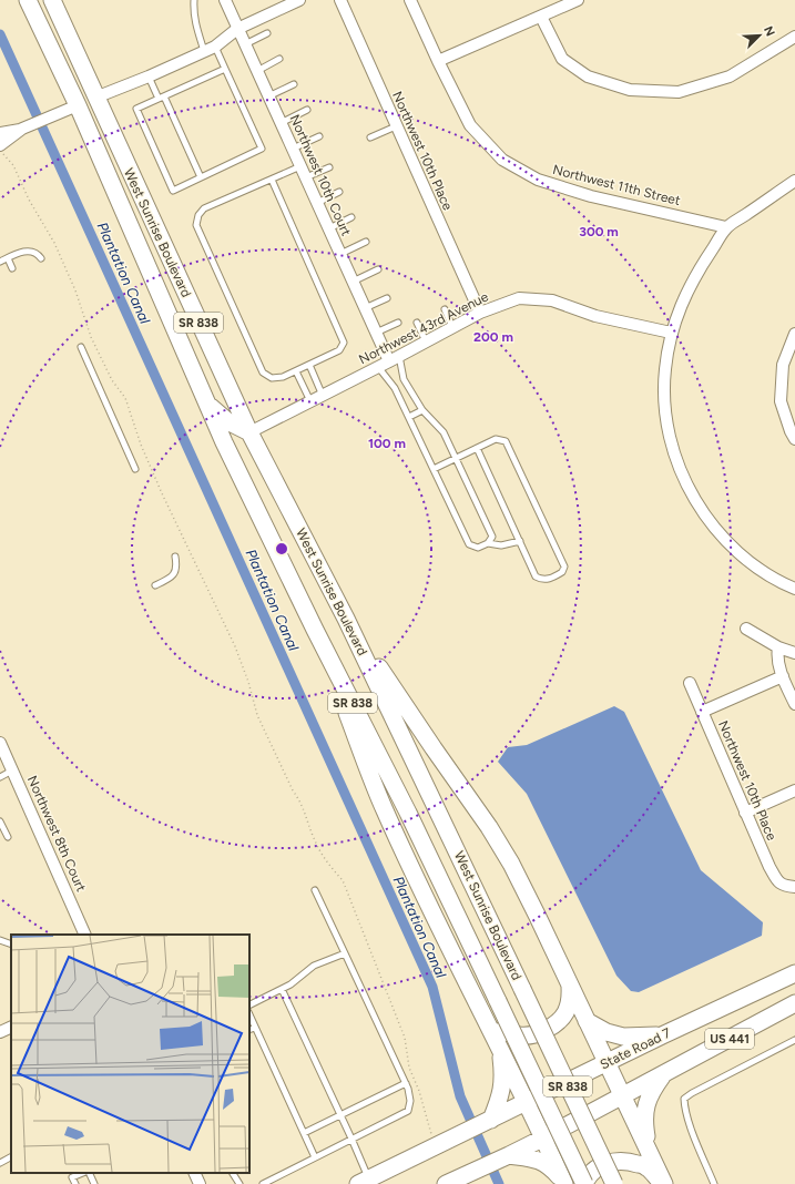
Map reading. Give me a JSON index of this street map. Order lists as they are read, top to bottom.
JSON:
{
  "streets": {
    "main road": [
      "West Sunrise Boulevard",
      "SR 838",
      "US 441",
      "State Road 7"
    ],
    "street": [
      "Northwest 10th Place",
      "Northwest 10th Court",
      "Northwest 11th Street",
      "Northwest 43rd Avenue",
      "Northwest 8th Court"
    ]
  },
  "crossings": [
    ["Northwest 10th Place", "Northwest 43rd Avenue"],
    ["Northwest 10th Court", "Northwest 43rd Avenue"],
    ["West Sunrise Boulevard", "Northwest 43rd Avenue"]
  ],
  "water": ["Plantation Canal"],
  "north": "top right",
  "rings": ["300 m", "200 m", "100 m"]
}
